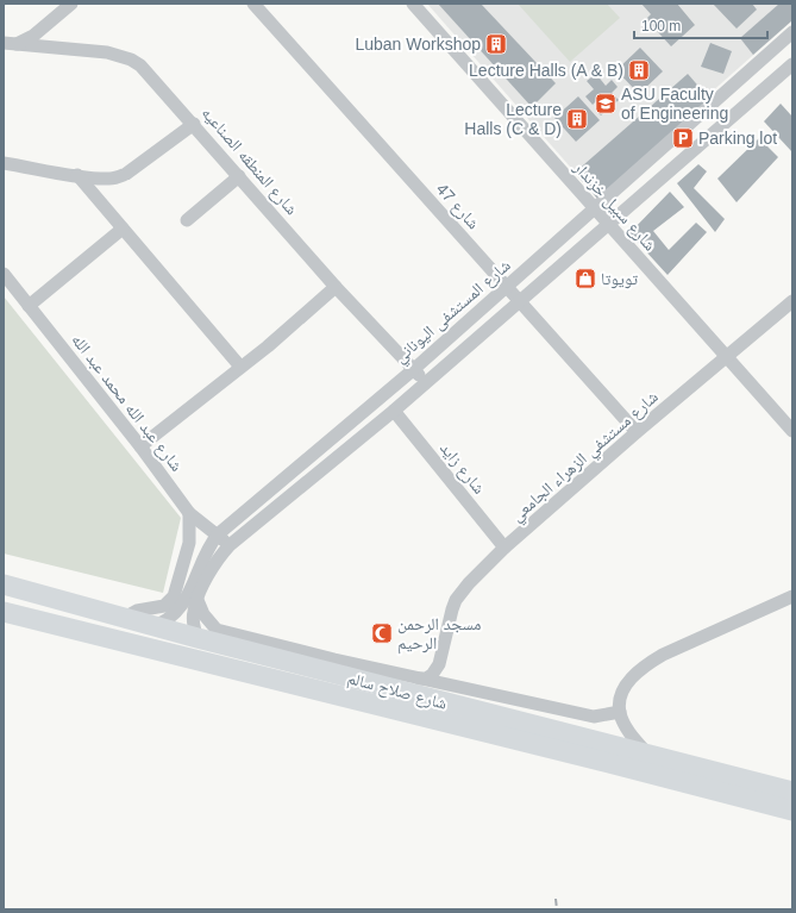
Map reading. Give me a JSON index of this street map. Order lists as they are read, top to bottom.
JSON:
{
  "streets": {
    "highway": ["شارع صلاح سالم"],
    "street": [
      "شارع المنطقه الصناعيه",
      "شارع 47",
      "شارع سبيل خزندار",
      "شارع المستشفى اليوناني",
      "شارع عبد الله محمد عبد الله",
      "شارع مستشفي الزهراء الجامعي",
      "شارع زايد"
    ]
  },
  "crossings": [
    ["شارع المنطقه الصناعيه", "شارع المستشفى اليوناني"],
    ["شارع 47", "شارع المستشفى اليوناني"],
    ["شارع 47", "شارع مستشفي الزهراء الجامعي"],
    ["شارع سبيل خزندار", "شارع المستشفى اليوناني"],
    ["شارع سبيل خزندار", "شارع مستشفي الزهراء الجامعي"],
    ["شارع المستشفى اليوناني", "شارع عبد الله محمد عبد الله"],
    ["شارع المستشفى اليوناني", "شارع صلاح سالم"],
    ["شارع مستشفي الزهراء الجامعي", "شارع زايد"]
  ],
  "places": {
    "building": ["Luban Workshop", "Lecture Halls (A & B)", "Lecture Halls (C & D)"],
    "school or university": ["ASU Faculty of Engineering"],
    "parking": ["Parking lot"],
    "shop": ["تويوتا"],
    "mosque": ["مسجد الرحمن الرحيم"]
  },
  "scale_bar": "100 m"
}
